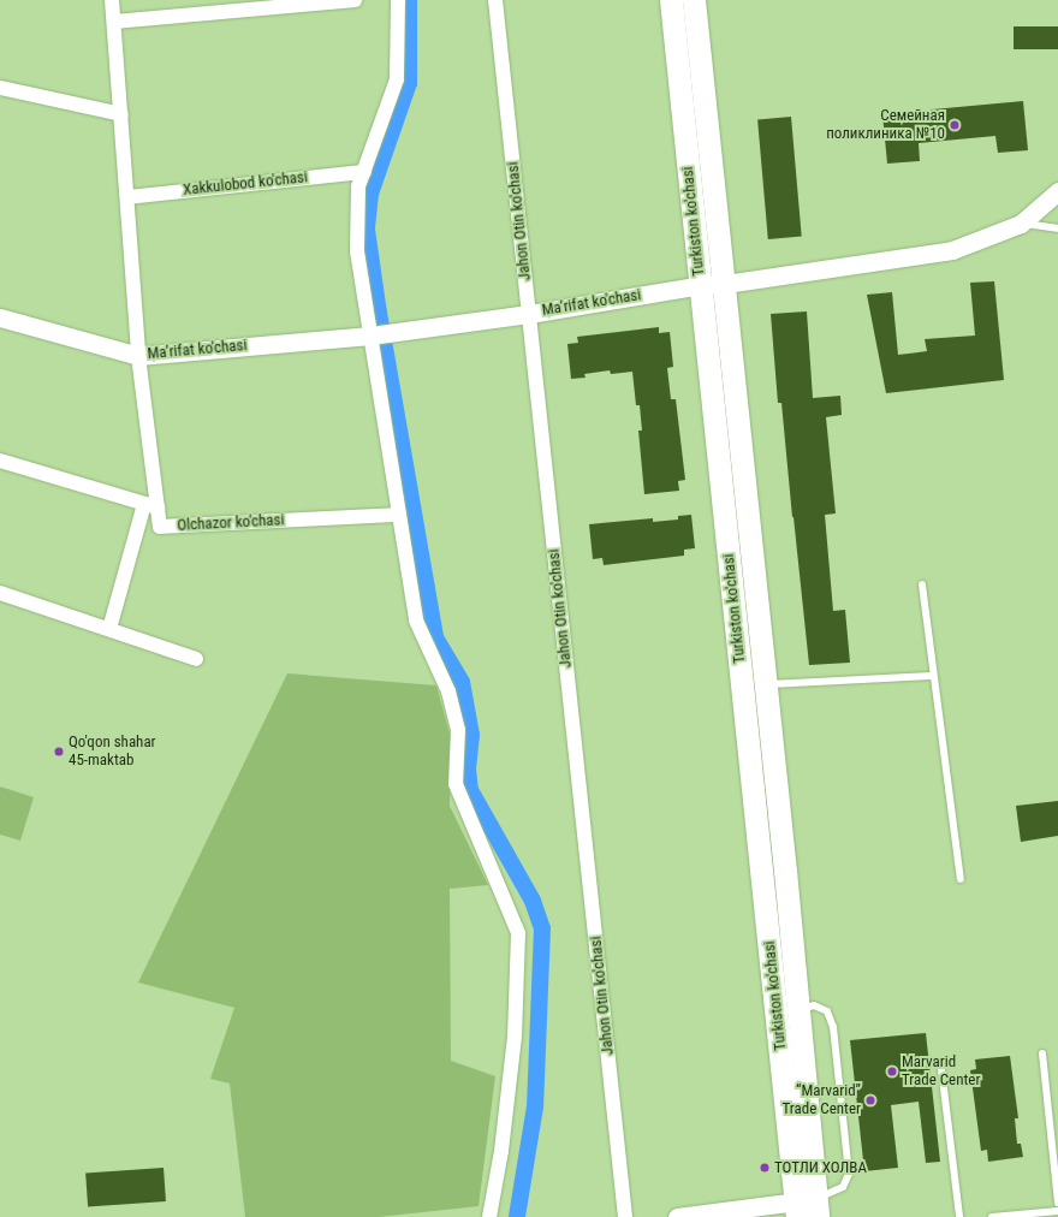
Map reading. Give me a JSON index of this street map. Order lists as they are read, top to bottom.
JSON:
{
  "streets": {
    "main road": ["Turkiston ko'chasi"],
    "street": [
      "Xakkulobod ko'chasi",
      "Jahon Otin ko'chasi",
      "Ma’rifat ko'chasi",
      "Olchazor ko'chasi"
    ]
  },
  "crossings": [
    ["Jahon Otin ko'chasi", "Ma’rifat ko'chasi"],
    ["Turkiston ko'chasi", "Ma’rifat ko'chasi"]
  ],
  "places": [
    "Семейная поликлиника №10",
    "Qo'qon shahar 45-maktab",
    "Marvarid Trade Center",
    "“Marvarid” Trade Center",
    "ТОТЛИ ХОЛВА"
  ]
}
